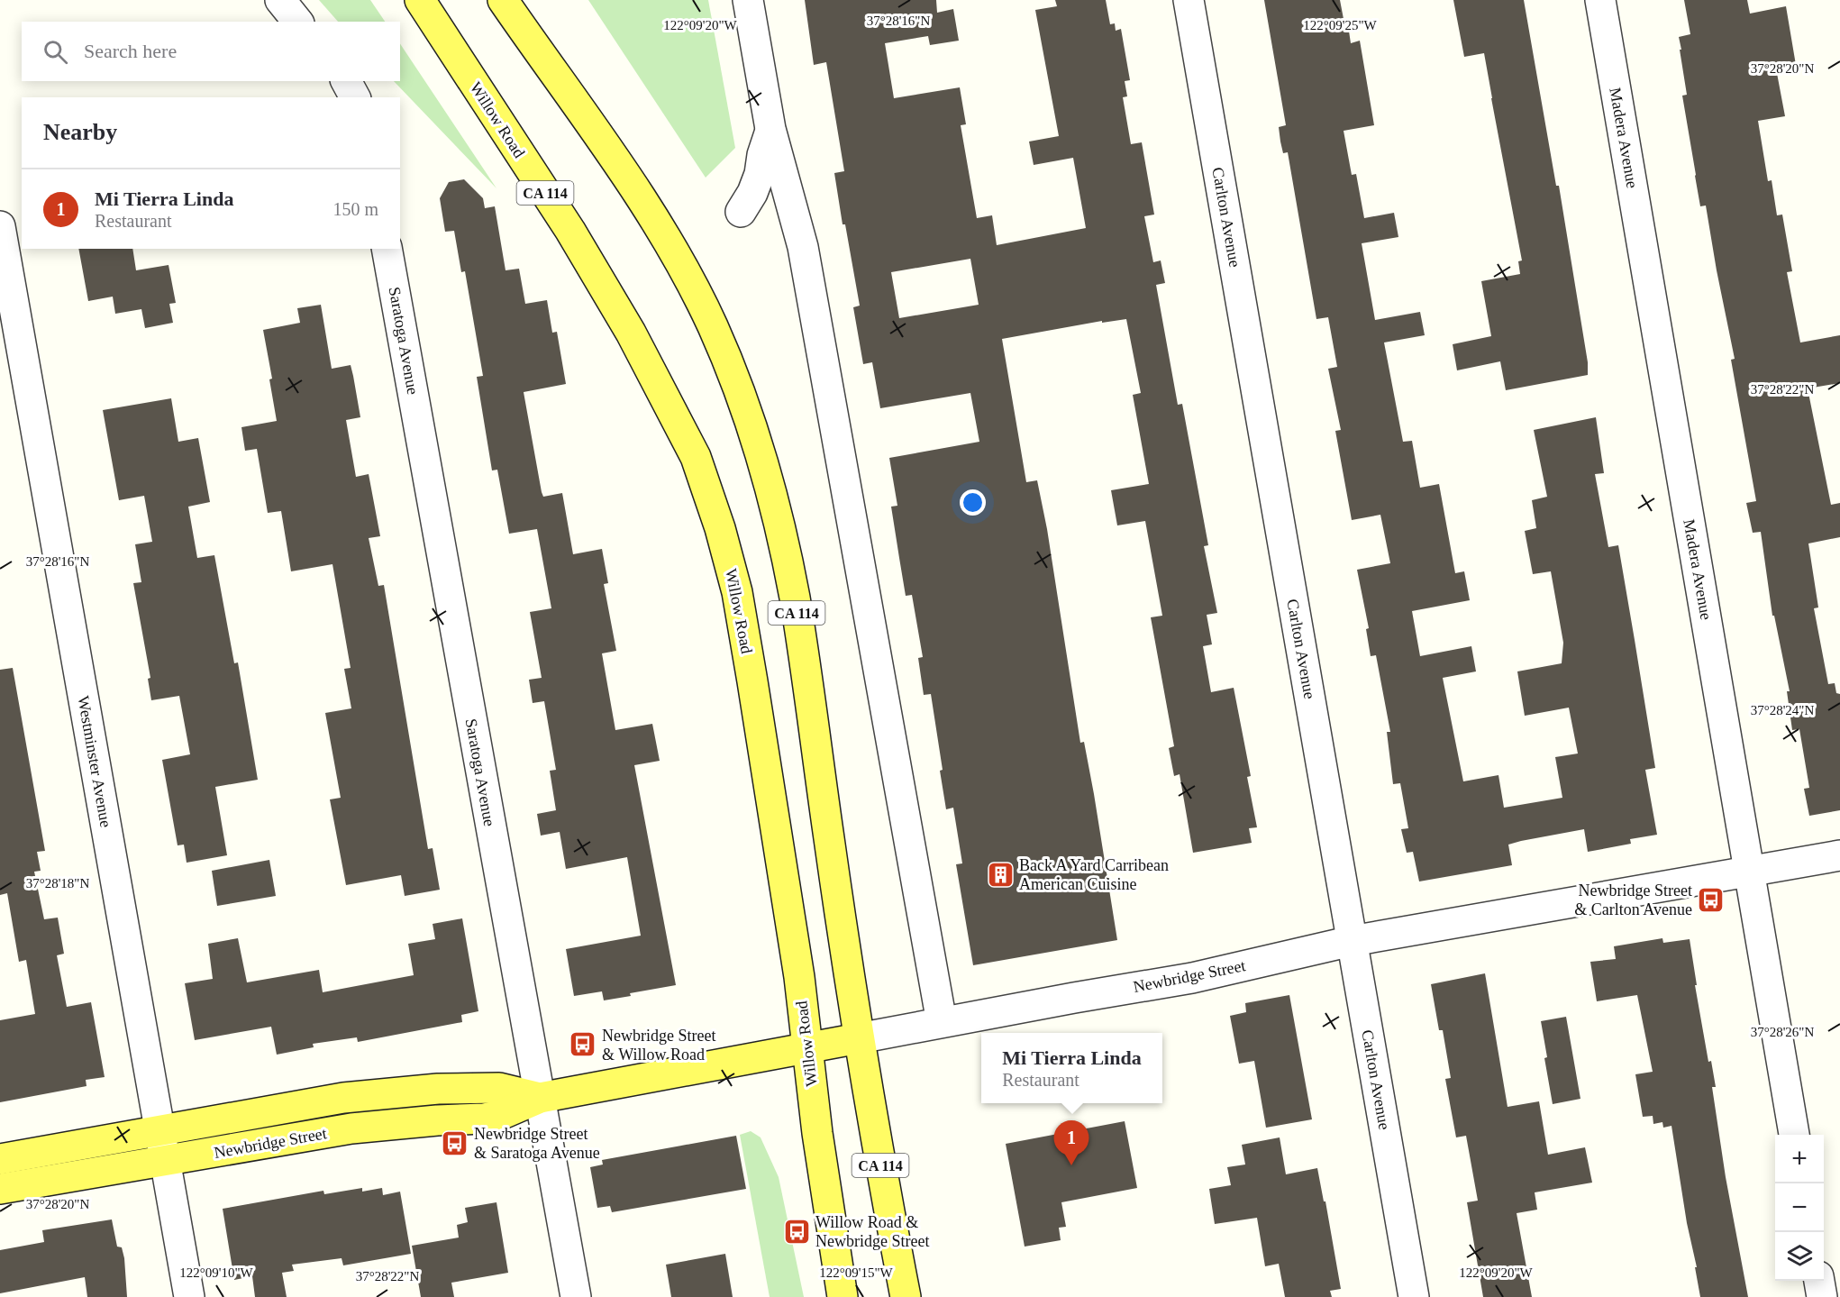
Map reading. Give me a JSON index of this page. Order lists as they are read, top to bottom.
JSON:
{
  "streets": {
    "main road": ["Willow Road", "CA 114", "Newbridge Street"],
    "street": [
      "Madera Avenue",
      "Carlton Avenue",
      "Saratoga Avenue",
      "Westminster Avenue"
    ]
  },
  "crossings": [
    ["Willow Road", "Newbridge Street"],
    ["Madera Avenue", "Newbridge Street"],
    ["CA 114", "Newbridge Street"],
    ["Carlton Avenue", "Newbridge Street"],
    ["Saratoga Avenue", "Newbridge Street"],
    ["Westminster Avenue", "Newbridge Street"]
  ],
  "places": {
    "building": ["Back A Yard Carribean American Cuisine"],
    "bus stop": [
      "Newbridge Street & Carlton Avenue",
      "Newbridge Street & Willow Road",
      "Newbridge Street & Saratoga Avenue",
      "Willow Road & Newbridge Street"
    ]
  },
  "page": {
    "search": "Search here",
    "heading": "Nearby",
    "list": [
      {
        "mark": "1",
        "name": "Mi Tierra Linda",
        "note": "Restaurant",
        "value": "150 m"
      }
    ],
    "popup": ["Mi Tierra Linda", "Restaurant"],
    "pins": "1",
    "map_buttons": ["+", "−"]
  },
  "coordinates": [
    "37°28'16\"N",
    "122°09'20\"W",
    "122°09'25\"W",
    "37°28'20\"N",
    "37°28'22\"N",
    "37°28'24\"N",
    "37°28'18\"N",
    "37°28'26\"N",
    "122°09'10\"W",
    "122°09'15\"W"
  ]
}
